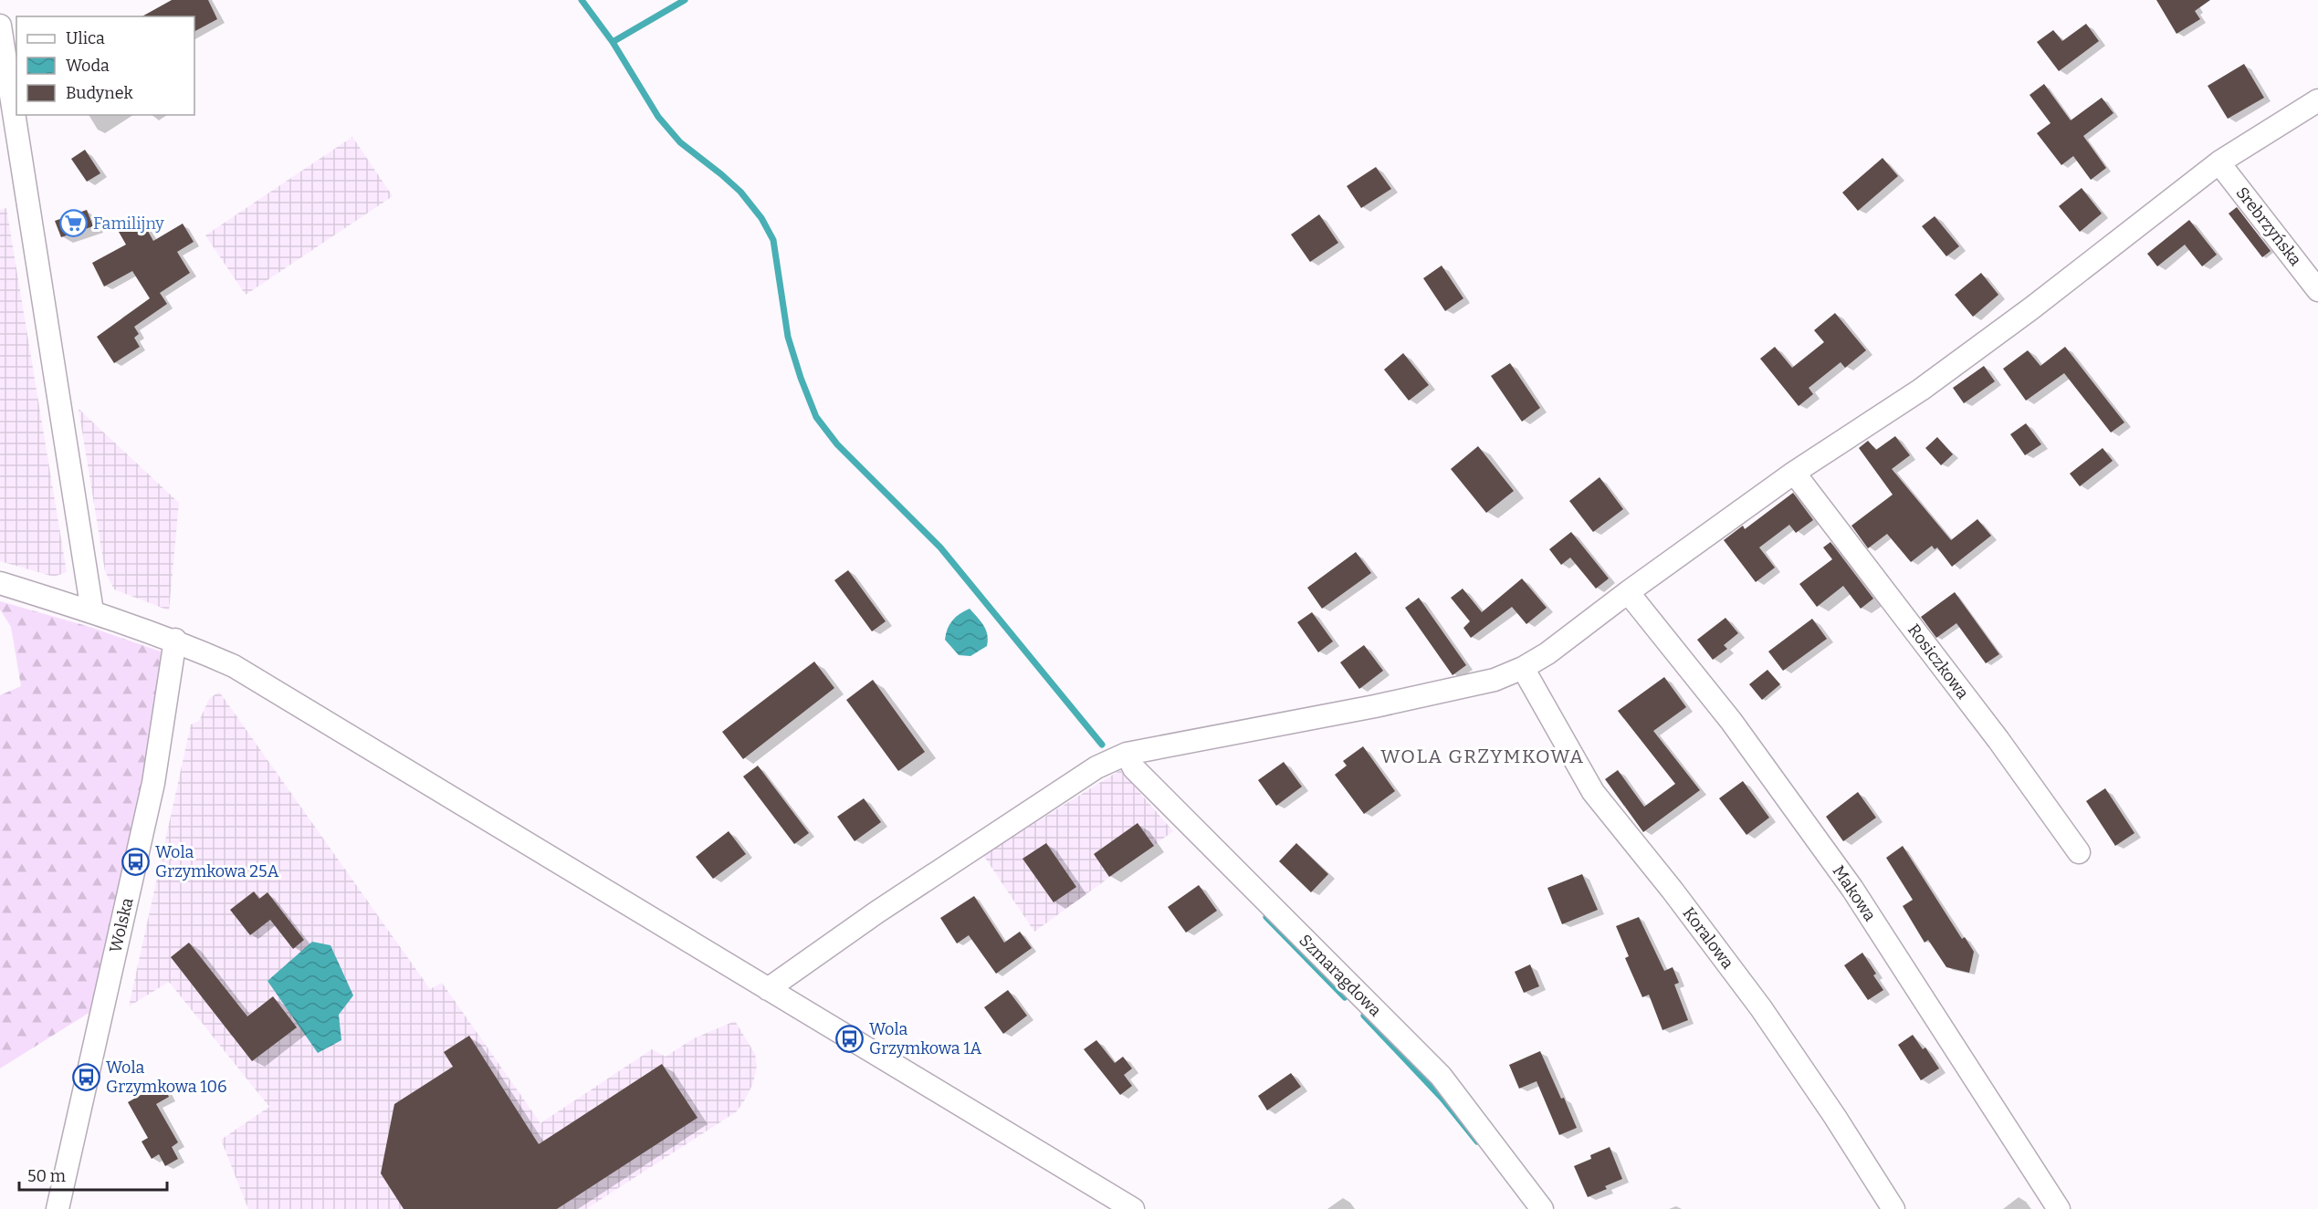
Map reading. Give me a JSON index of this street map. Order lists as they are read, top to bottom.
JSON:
{
  "streets": {
    "street": [
      "Srebrzyńska",
      "Rosiczkowa",
      "Makowa",
      "Wolska",
      "Koralowa",
      "Szmaragdowa"
    ]
  },
  "districts": ["WOLA GRZYMKOWA"],
  "places": {
    "supermarket": ["Familijny"],
    "bus stop": ["Wola Grzymkowa 25A", "Wola Grzymkowa 1A", "Wola Grzymkowa 106"]
  },
  "legend": ["Ulica", "Woda", "Budynek"],
  "scale_bar": "50 m"
}
